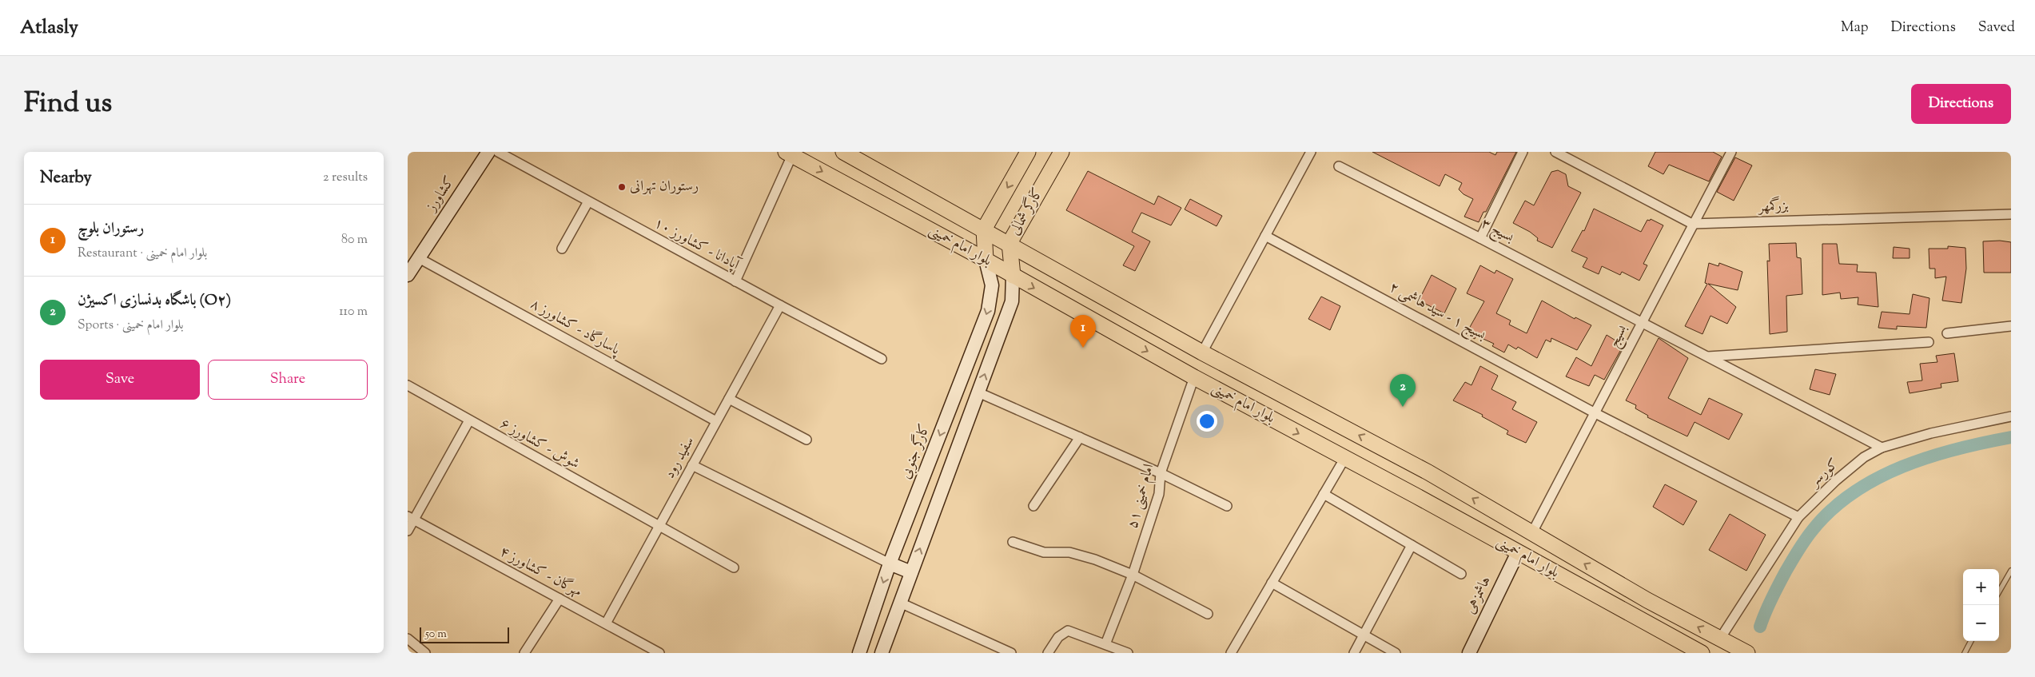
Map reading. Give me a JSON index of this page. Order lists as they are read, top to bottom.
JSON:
{
  "streets": {
    "main road": [
      "کشاورز",
      "کارگر شمالی",
      "بلوار امام خمینی",
      "کارگر جنوبی",
      "هاشمزهی"
    ],
    "street": [
      "بزرگمهر",
      "بسیج ۳",
      "آپادانا - کشاورز ۱۰",
      "بسیج ۱ - سید هاشمی ۲",
      "پاسارگاد - کشاورز ۸",
      "بسیج",
      "شوش - کشاورز ۶",
      "سفید رود",
      "کورسر",
      "امام خمینی ۵۱",
      "مهرگان - کشاورز ۴"
    ]
  },
  "crossings": [
    ["کشاورز", "پاسارگاد - کشاورز ۸"],
    ["بزرگمهر", "بسیج"],
    ["کارگر شمالی", "بلوار امام خمینی"],
    ["بسیج ۳", "بسیج"],
    ["بسیج ۳", "کورسر"],
    ["آپادانا - کشاورز ۱۰", "سفید رود"],
    ["بلوار امام خمینی", "بسیج"],
    ["بلوار امام خمینی", "کارگر جنوبی"],
    ["بلوار امام خمینی", "کورسر"],
    ["بلوار امام خمینی", "امام خمینی ۵۱"],
    ["بلوار امام خمینی", "هاشمزهی"],
    ["بسیج ۱ - سید هاشمی ۲", "بسیج"],
    ["بسیج ۱ - سید هاشمی ۲", "کورسر"],
    ["پاسارگاد - کشاورز ۸", "سفید رود"],
    ["شوش - کشاورز ۶", "سفید رود"],
    ["سفید رود", "مهرگان - کشاورز ۴"]
  ],
  "places": ["رستوران تهرانی"],
  "scale_bar": "50 m",
  "page": {
    "header": "Atlasly",
    "nav": ["Map", "Directions", "Saved"],
    "title": "Find us",
    "buttons": [
      "Directions",
      ["Save", "Share"]
    ],
    "heading": ["Nearby", "2 results"],
    "list": [
      {
        "mark": "1",
        "name": "رستوران بلوچ",
        "note": "Restaurant · بلوار امام خمینی",
        "value": "80 m"
      },
      {
        "mark": "2",
        "name": "باشگاه بدنسازی اکسیژن (O۲)",
        "note": "Sports · بلوار امام خمینی",
        "value": "110 m"
      }
    ],
    "pins": ["1", "2"],
    "map_buttons": ["+", "−"],
    "scale": "50 m"
  }
}
